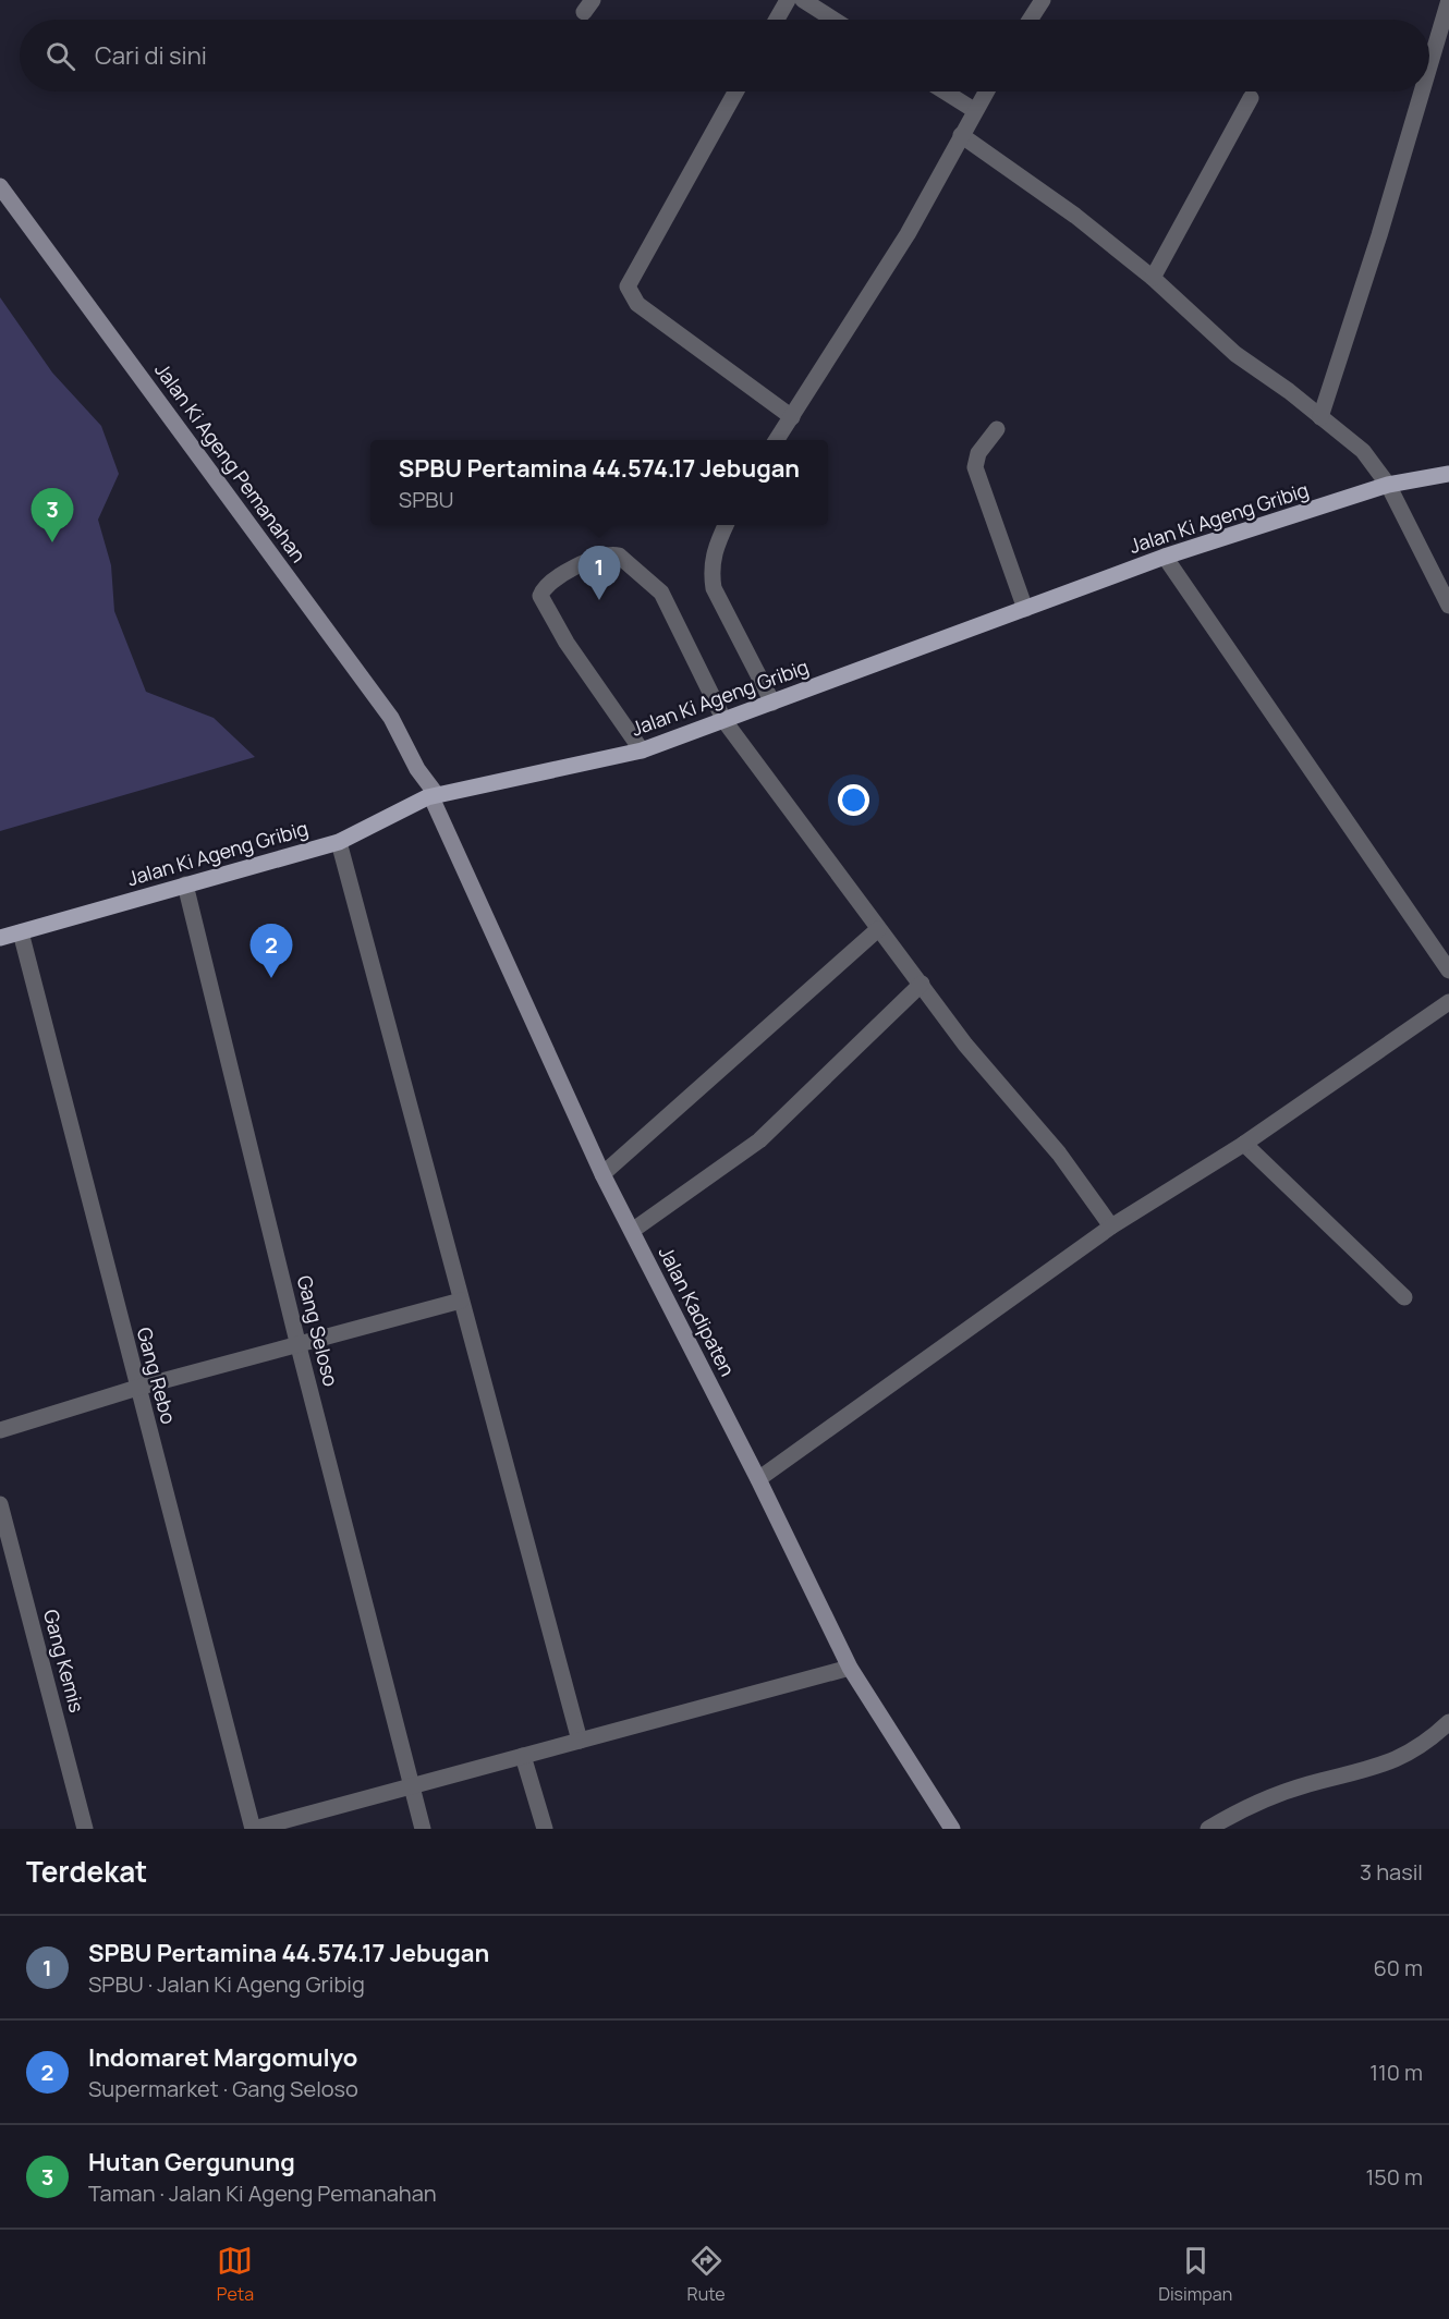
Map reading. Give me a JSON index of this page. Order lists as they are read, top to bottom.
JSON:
{
  "streets": {
    "main road": ["Jalan Ki Ageng Gribig"],
    "street": [
      "Jalan Ki Ageng Pemanahan",
      "Jalan Kadipaten",
      "Gang Seloso",
      "Gang Rebo",
      "Gang Kemis"
    ]
  },
  "crossings": [
    ["Jalan Ki Ageng Pemanahan", "Jalan Ki Ageng Gribig"],
    ["Jalan Ki Ageng Pemanahan", "Jalan Kadipaten"],
    ["Jalan Ki Ageng Gribig", "Jalan Kadipaten"],
    ["Jalan Ki Ageng Gribig", "Gang Seloso"],
    ["Jalan Ki Ageng Gribig", "Gang Rebo"]
  ],
  "page": {
    "search": "Cari di sini",
    "popup": ["SPBU Pertamina 44.574.17 Jebugan", "SPBU"],
    "pins": ["3", "1", "2"],
    "heading": ["Terdekat", "3 hasil"],
    "list": [
      {
        "mark": "1",
        "name": "SPBU Pertamina 44.574.17 Jebugan",
        "note": "SPBU · Jalan Ki Ageng Gribig",
        "value": "60 m"
      },
      {
        "mark": "2",
        "name": "Indomaret Margomulyo",
        "note": "Supermarket · Gang Seloso",
        "value": "110 m"
      },
      {
        "mark": "3",
        "name": "Hutan Gergunung",
        "note": "Taman · Jalan Ki Ageng Pemanahan",
        "value": "150 m"
      }
    ],
    "nav": ["Peta", "Rute", "Disimpan"]
  }
}
